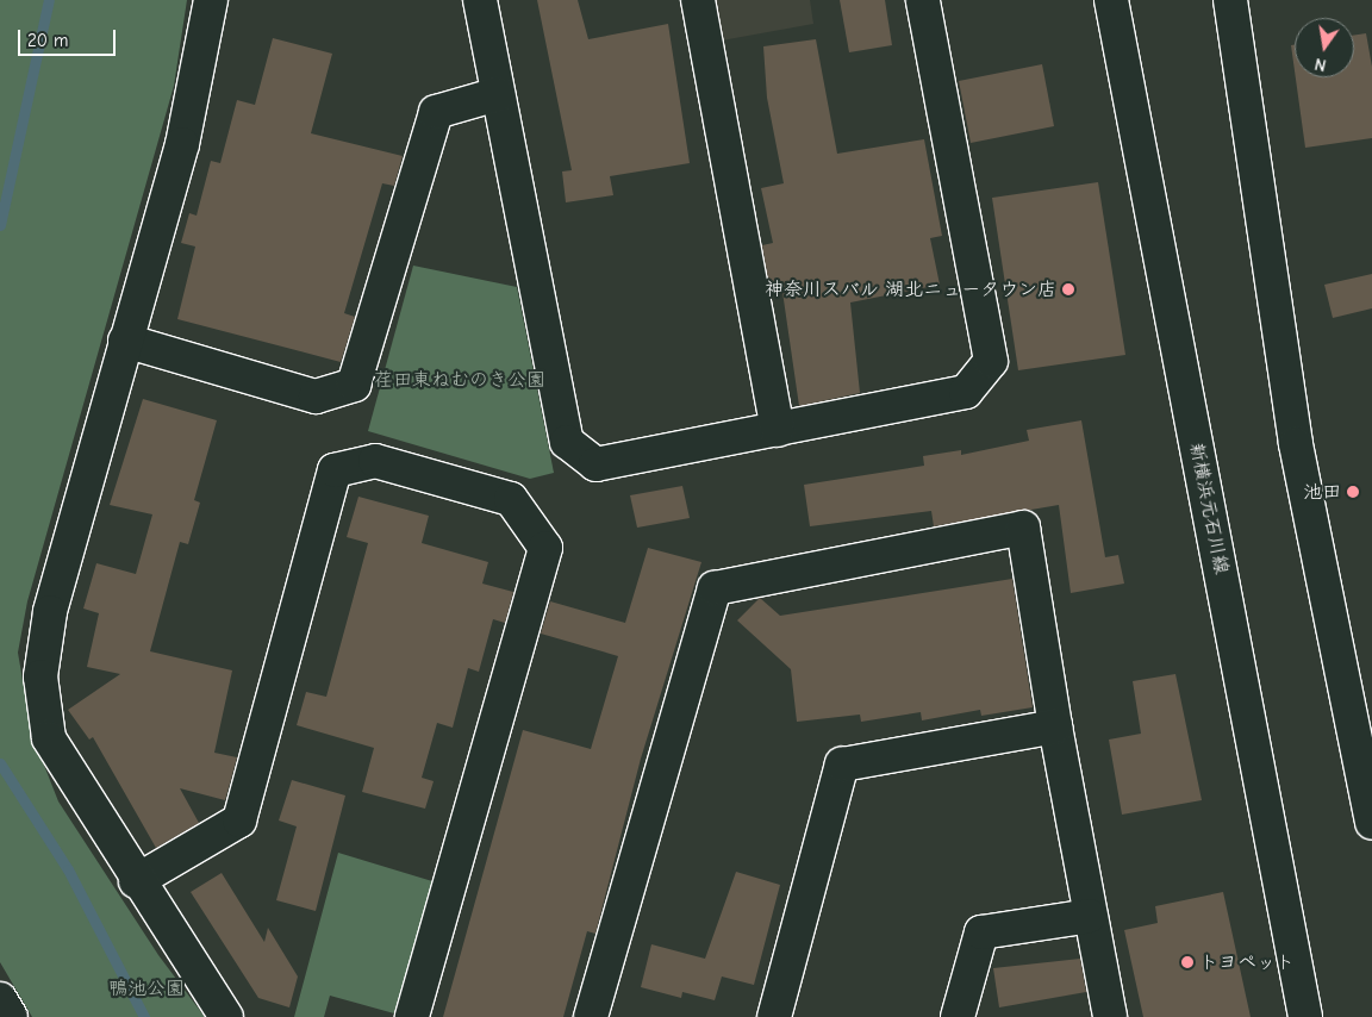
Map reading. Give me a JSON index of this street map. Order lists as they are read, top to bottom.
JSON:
{
  "streets": {
    "street": ["新横浜元石川線"]
  },
  "parks": ["荏田東ねむのき公園", "鴨池公園"],
  "places": ["神奈川スバル 湖北ニュータウン店", "池田", "トヨペット"],
  "scale_bar": "20 m",
  "north": "bottom"
}
